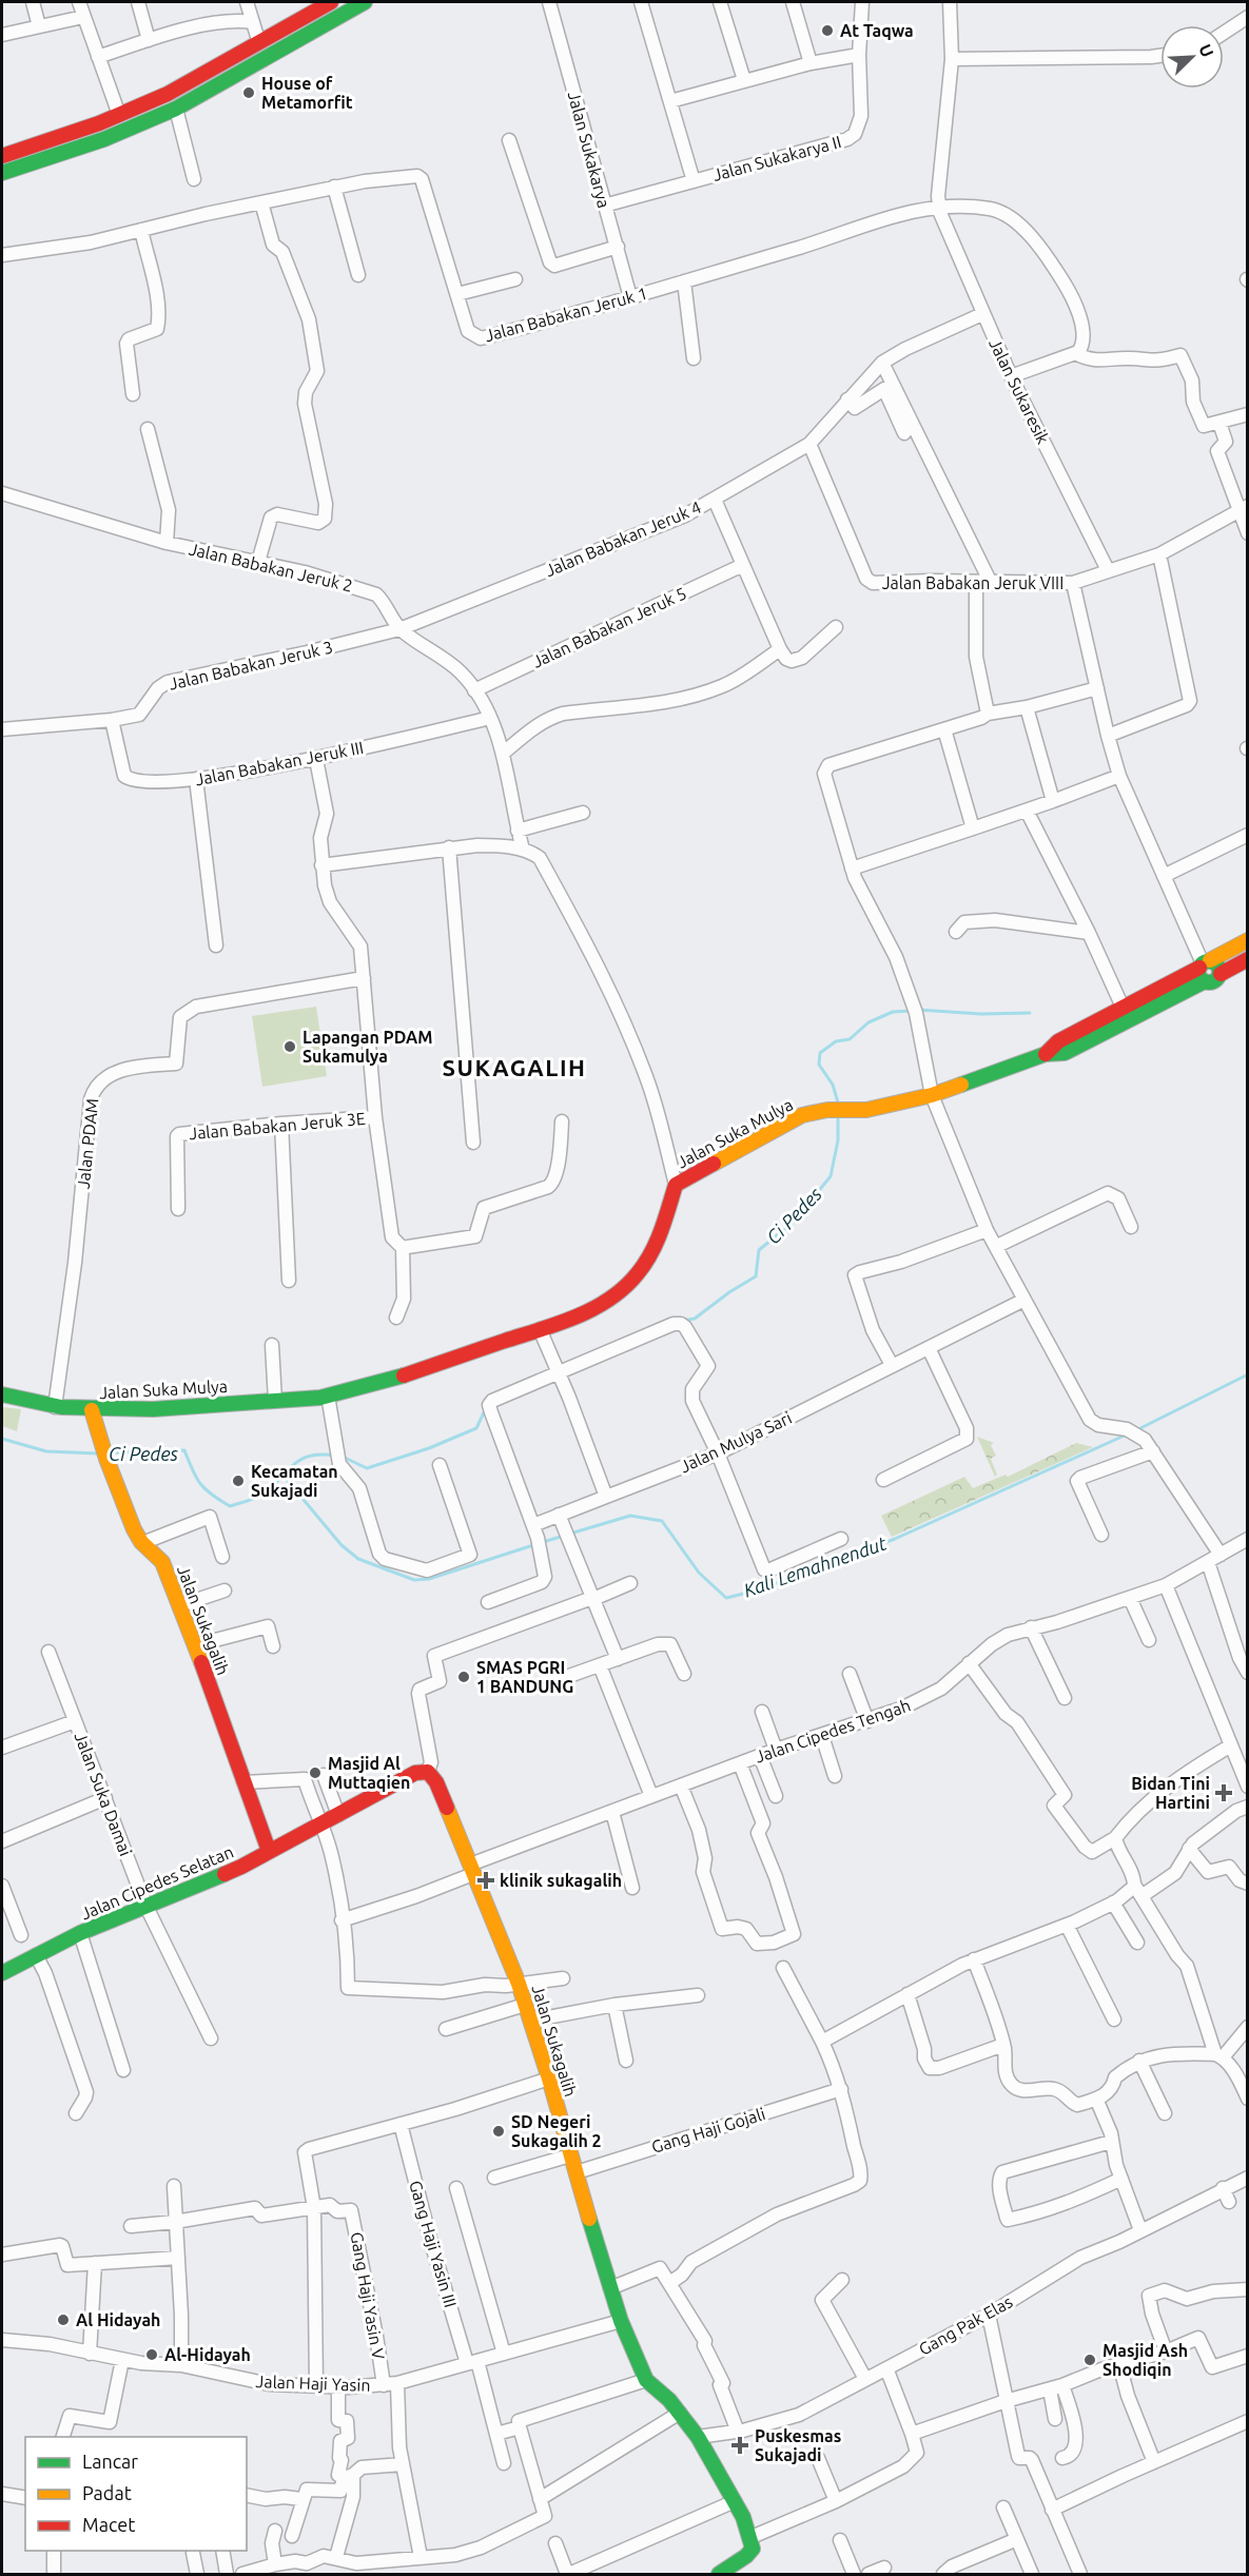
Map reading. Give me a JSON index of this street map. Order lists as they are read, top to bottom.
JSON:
{
  "streets": {
    "street": [
      "Jalan Sukakarya",
      "Jalan Sukakarya II",
      "Jalan Babakan Jeruk 1",
      "Jalan Sukaresik",
      "Jalan Babakan Jeruk 4",
      "Jalan Babakan Jeruk 2",
      "Jalan Babakan Jeruk VIII",
      "Jalan Babakan Jeruk 5",
      "Jalan Babakan Jeruk 3",
      "Jalan Babakan Jeruk III",
      "Jalan Babakan Jeruk 3E",
      "Jalan Suka Mulya",
      "Jalan PDAM",
      "Jalan Mulya Sari",
      "Jalan Sukagalih",
      "Jalan Cipedes Tengah",
      "Jalan Suka Damai",
      "Jalan Cipedes Selatan",
      "Gang Haji Gojali",
      "Gang Haji Yasin III",
      "Gang Haji Yasin V",
      "Gang Pak Elas",
      "Jalan Haji Yasin"
    ]
  },
  "crossings": [
    ["Jalan Sukakarya", "Jalan Sukakarya II"],
    ["Jalan Sukakarya", "Jalan Babakan Jeruk 1"],
    ["Jalan Babakan Jeruk 1", "Jalan Sukaresik"],
    ["Jalan Sukaresik", "Jalan Babakan Jeruk 4"],
    ["Jalan Sukaresik", "Jalan Babakan Jeruk VIII"],
    ["Jalan Babakan Jeruk 4", "Jalan Babakan Jeruk 2"],
    ["Jalan Babakan Jeruk 4", "Jalan Babakan Jeruk VIII"],
    ["Jalan Babakan Jeruk 4", "Jalan Babakan Jeruk 3"],
    ["Jalan Babakan Jeruk 2", "Jalan Babakan Jeruk 5"],
    ["Jalan Babakan Jeruk 2", "Jalan Babakan Jeruk 3"],
    ["Jalan Babakan Jeruk 2", "Jalan Babakan Jeruk III"],
    ["Jalan Babakan Jeruk 3", "Jalan Babakan Jeruk III"],
    ["Jalan Suka Mulya", "Jalan PDAM"],
    ["Jalan Suka Mulya", "Jalan Sukagalih"],
    ["Jalan Sukagalih", "Jalan Cipedes Tengah"],
    ["Jalan Sukagalih", "Jalan Cipedes Selatan"],
    ["Jalan Sukagalih", "Gang Haji Gojali"],
    ["Jalan Sukagalih", "Gang Pak Elas"],
    ["Jalan Sukagalih", "Jalan Haji Yasin"],
    ["Jalan Suka Damai", "Jalan Cipedes Selatan"],
    ["Gang Haji Yasin III", "Jalan Haji Yasin"],
    ["Gang Haji Yasin V", "Jalan Haji Yasin"]
  ],
  "districts": ["SUKAGALIH"],
  "water": ["Ci Pedes", "Kali Lemahnendut"],
  "places": {
    "other": [
      "At Taqwa",
      "House of Metamorfit",
      "Lapangan PDAM Sukamulya",
      "Kecamatan Sukajadi",
      "SMAS PGRI 1 BANDUNG",
      "Masjid Al Muttaqien",
      "SD Negeri Sukagalih 2",
      "Al Hidayah",
      "Al-Hidayah",
      "Masjid Ash Shodiqin"
    ],
    "health": ["Bidan Tini Hartini", "klinik sukagalih", "Puskesmas Sukajadi"]
  },
  "legend": ["Lancar", "Padat", "Macet"],
  "north": "top right"
}
